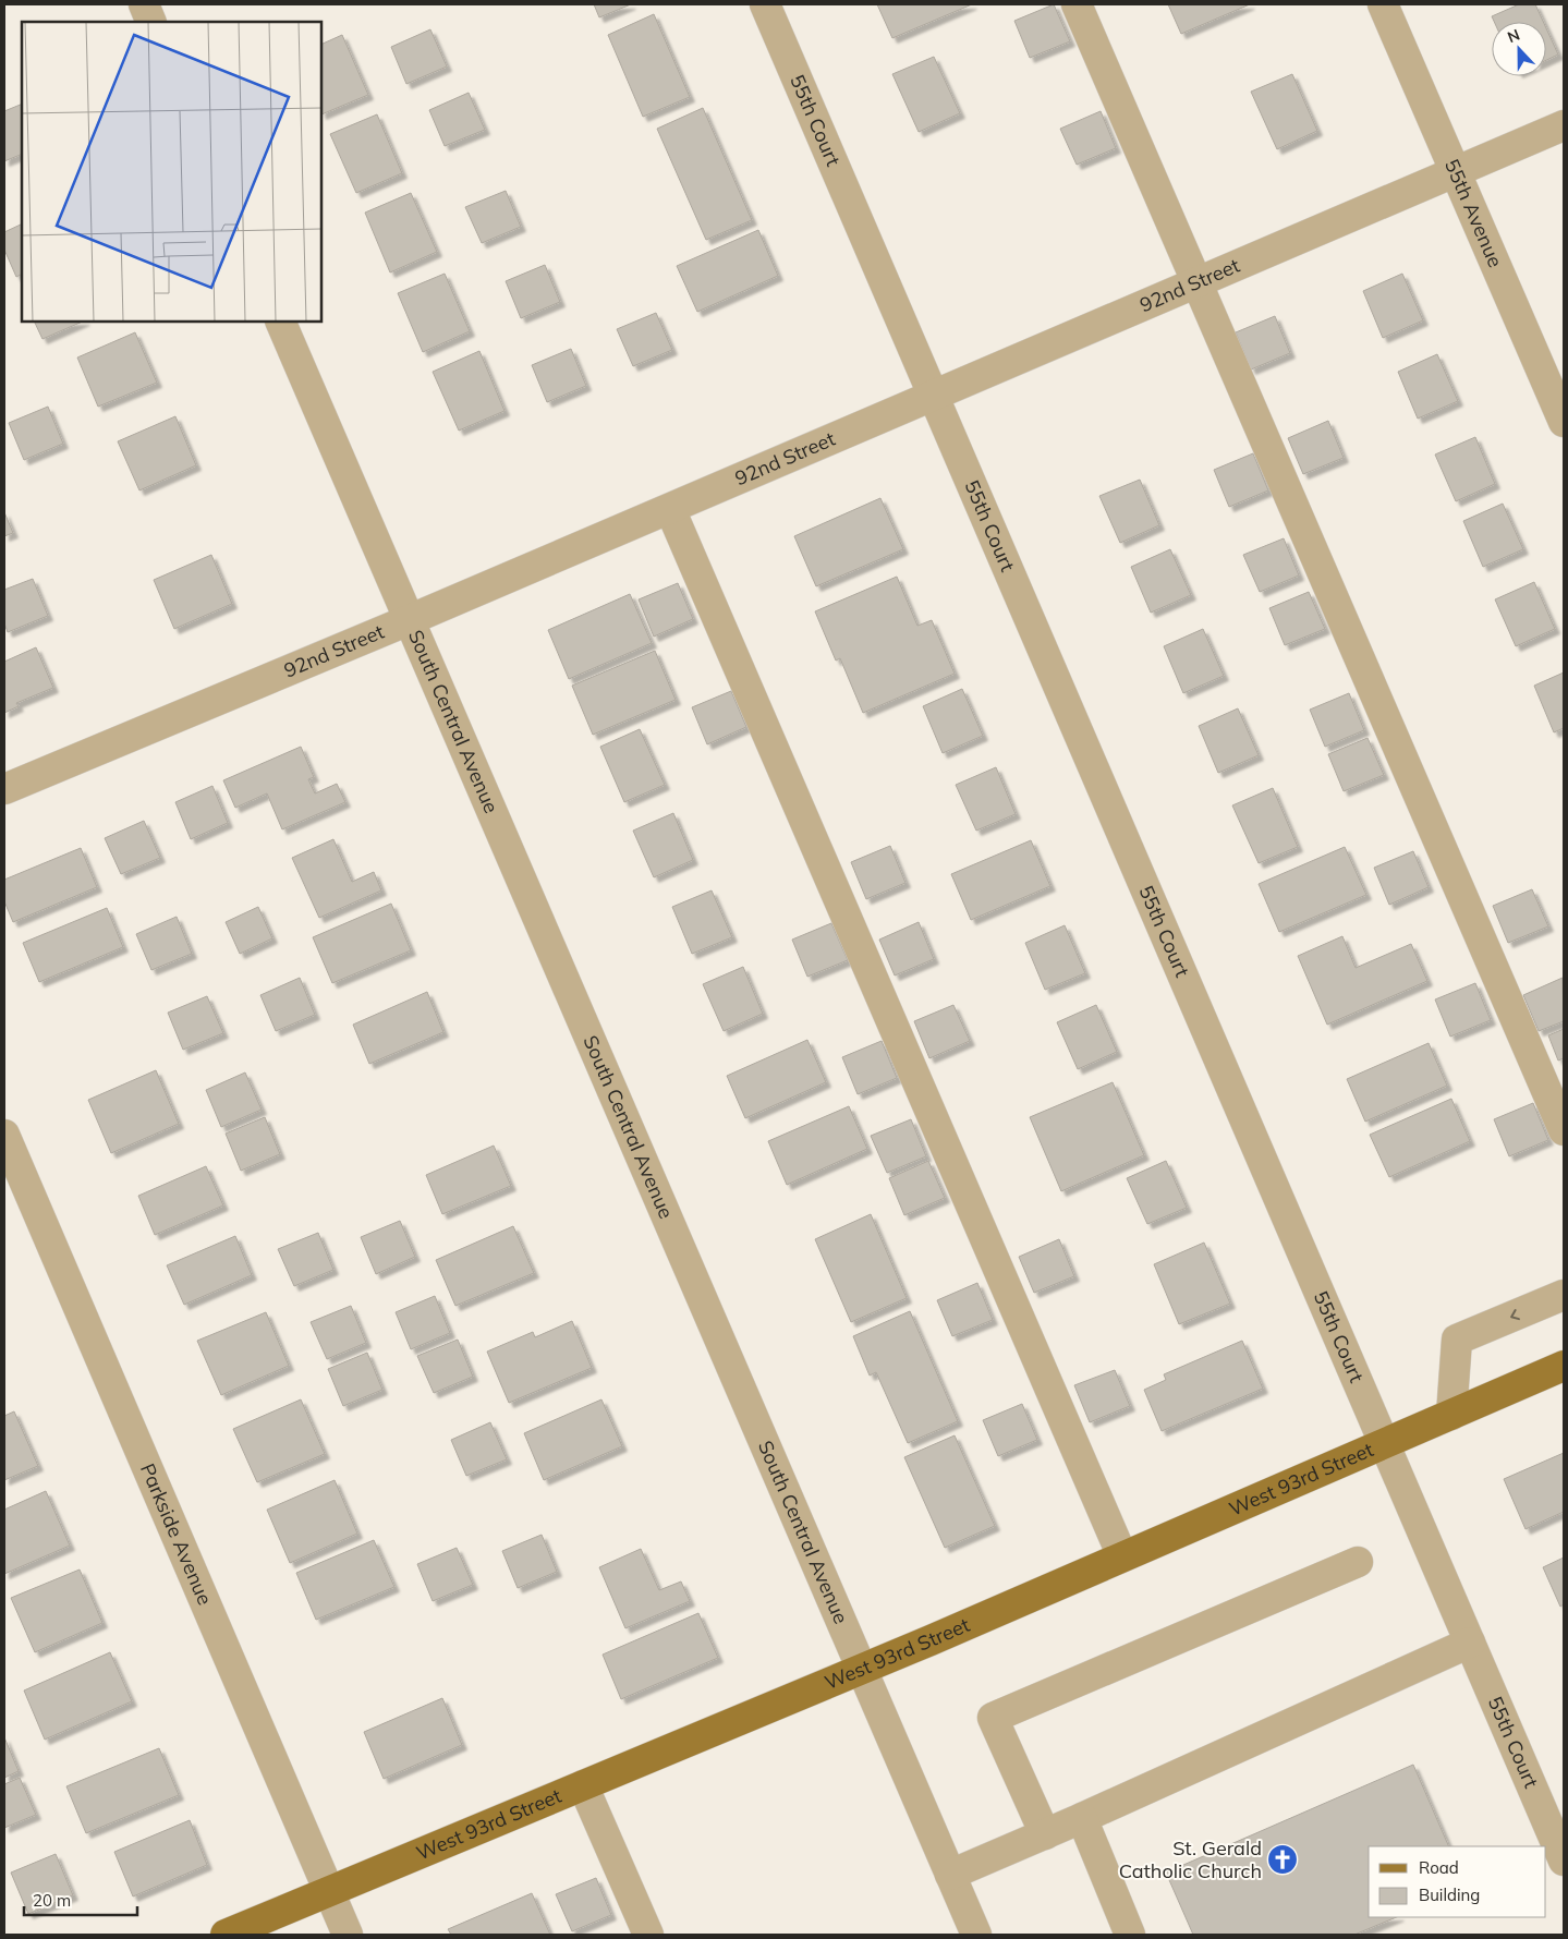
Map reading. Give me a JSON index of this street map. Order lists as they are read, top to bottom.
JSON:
{
  "streets": {
    "main road": ["West 93rd Street"],
    "street": [
      "55th Court",
      "55th Avenue",
      "92nd Street",
      "South Central Avenue",
      "Parkside Avenue"
    ]
  },
  "crossings": [
    ["55th Court", "92nd Street"],
    ["55th Court", "West 93rd Street"],
    ["55th Avenue", "92nd Street"],
    ["92nd Street", "South Central Avenue"],
    ["South Central Avenue", "West 93rd Street"],
    ["West 93rd Street", "Parkside Avenue"]
  ],
  "places": {
    "church": ["St. Gerald Catholic Church"]
  },
  "legend": ["Road", "Building"],
  "scale_bar": "20 m",
  "north": "top"
}
